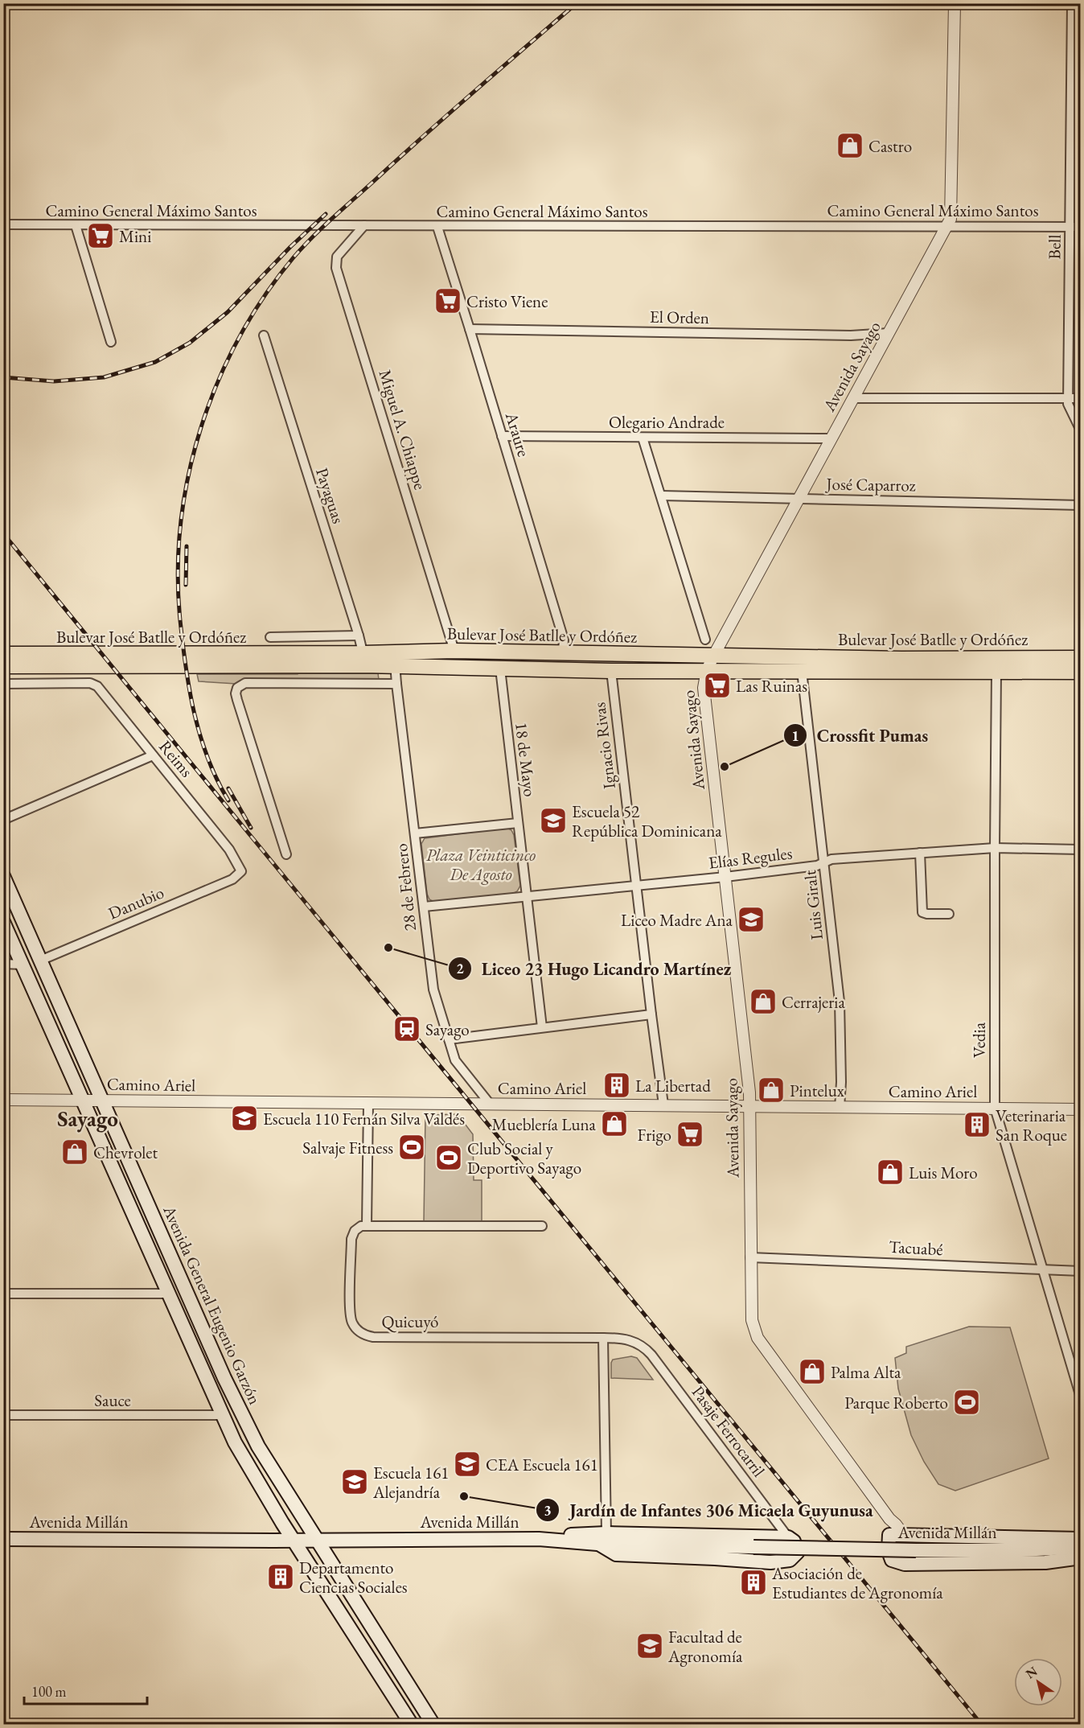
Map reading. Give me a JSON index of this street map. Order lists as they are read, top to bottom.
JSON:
{
  "streets": {
    "main road": ["Bulevar José Batlle y Ordóñez", "Avenida General Eugenio Garzón", "Avenida Millán"],
    "street": [
      "Camino General Máximo Santos",
      "Bell",
      "El Orden",
      "Avenida Sayago",
      "Olegario Andrade",
      "Miguel A. Chiappe",
      "Araure",
      "José Caparroz",
      "Payaguas",
      "Ignacio Rivas",
      "Reims",
      "18 de Mayo",
      "Elías Regules",
      "28 de Febrero",
      "Danubio",
      "Luis Giralt",
      "Vedia",
      "Camino Ariel",
      "Tacuabé",
      "Quicuyó",
      "Sauce",
      "Pasaje Ferrocarril"
    ]
  },
  "crossings": [
    ["Camino General Máximo Santos", "Bell"],
    ["Camino General Máximo Santos", "Avenida Sayago"],
    ["Camino General Máximo Santos", "Miguel A. Chiappe"],
    ["Camino General Máximo Santos", "Araure"],
    ["El Orden", "Avenida Sayago"],
    ["El Orden", "Araure"],
    ["Avenida Sayago", "Olegario Andrade"],
    ["Avenida Sayago", "José Caparroz"],
    ["Avenida Sayago", "Bulevar José Batlle y Ordóñez"],
    ["Avenida Sayago", "Elías Regules"],
    ["Avenida Sayago", "Camino Ariel"],
    ["Avenida Sayago", "Tacuabé"],
    ["Olegario Andrade", "Araure"],
    ["Miguel A. Chiappe", "Bulevar José Batlle y Ordóñez"],
    ["Araure", "Bulevar José Batlle y Ordóñez"],
    ["Payaguas", "Bulevar José Batlle y Ordóñez"],
    ["Bulevar José Batlle y Ordóñez", "Ignacio Rivas"],
    ["Bulevar José Batlle y Ordóñez", "18 de Mayo"],
    ["Bulevar José Batlle y Ordóñez", "28 de Febrero"],
    ["Bulevar José Batlle y Ordóñez", "Luis Giralt"],
    ["Bulevar José Batlle y Ordóñez", "Vedia"],
    ["Ignacio Rivas", "Elías Regules"],
    ["Ignacio Rivas", "Camino Ariel"],
    ["Reims", "Danubio"],
    ["18 de Mayo", "Elías Regules"],
    ["Elías Regules", "28 de Febrero"],
    ["Elías Regules", "Luis Giralt"],
    ["Elías Regules", "Vedia"],
    ["28 de Febrero", "Camino Ariel"],
    ["Danubio", "Avenida General Eugenio Garzón"],
    ["Luis Giralt", "Camino Ariel"],
    ["Vedia", "Camino Ariel"],
    ["Vedia", "Tacuabé"],
    ["Camino Ariel", "Avenida General Eugenio Garzón"],
    ["Avenida General Eugenio Garzón", "Avenida Millán"],
    ["Quicuyó", "Pasaje Ferrocarril"]
  ],
  "districts": ["Sayago"],
  "parks": ["Plaza Veinticinco De Agosto"],
  "places": {
    "shop": [
      "Castro",
      "Cerrajeria",
      "Pintelux",
      "Mueblería Luna",
      "Chevrolet",
      "Luis Moro",
      "Palma Alta"
    ],
    "supermarket": [
      "Mini",
      "Cristo Viene",
      "Las Ruinas",
      "Frigo"
    ],
    "other": ["Crossfit Pumas", "Liceo 23 Hugo Licandro Martínez", "Jardín de Infantes 306 Micaela Guyunusa"],
    "school or university": [
      "Escuela 52 República Dominicana",
      "Liceo Madre Ana",
      "Escuela 110 Fernán Silva Valdés",
      "CEA Escuela 161",
      "Escuela 161 Alejandría",
      "Facultad de Agronomía"
    ],
    "station": ["Sayago"],
    "building": [
      "La Libertad",
      "Veterinaria San Roque",
      "Departamento Ciencias Sociales",
      "Asociación de Estudiantes de Agronomía"
    ],
    "sports": ["Salvaje Fitness", "Club Social y Deportivo Sayago", "Parque Roberto"]
  },
  "scale_bar": "100 m",
  "north": "top left"
}
